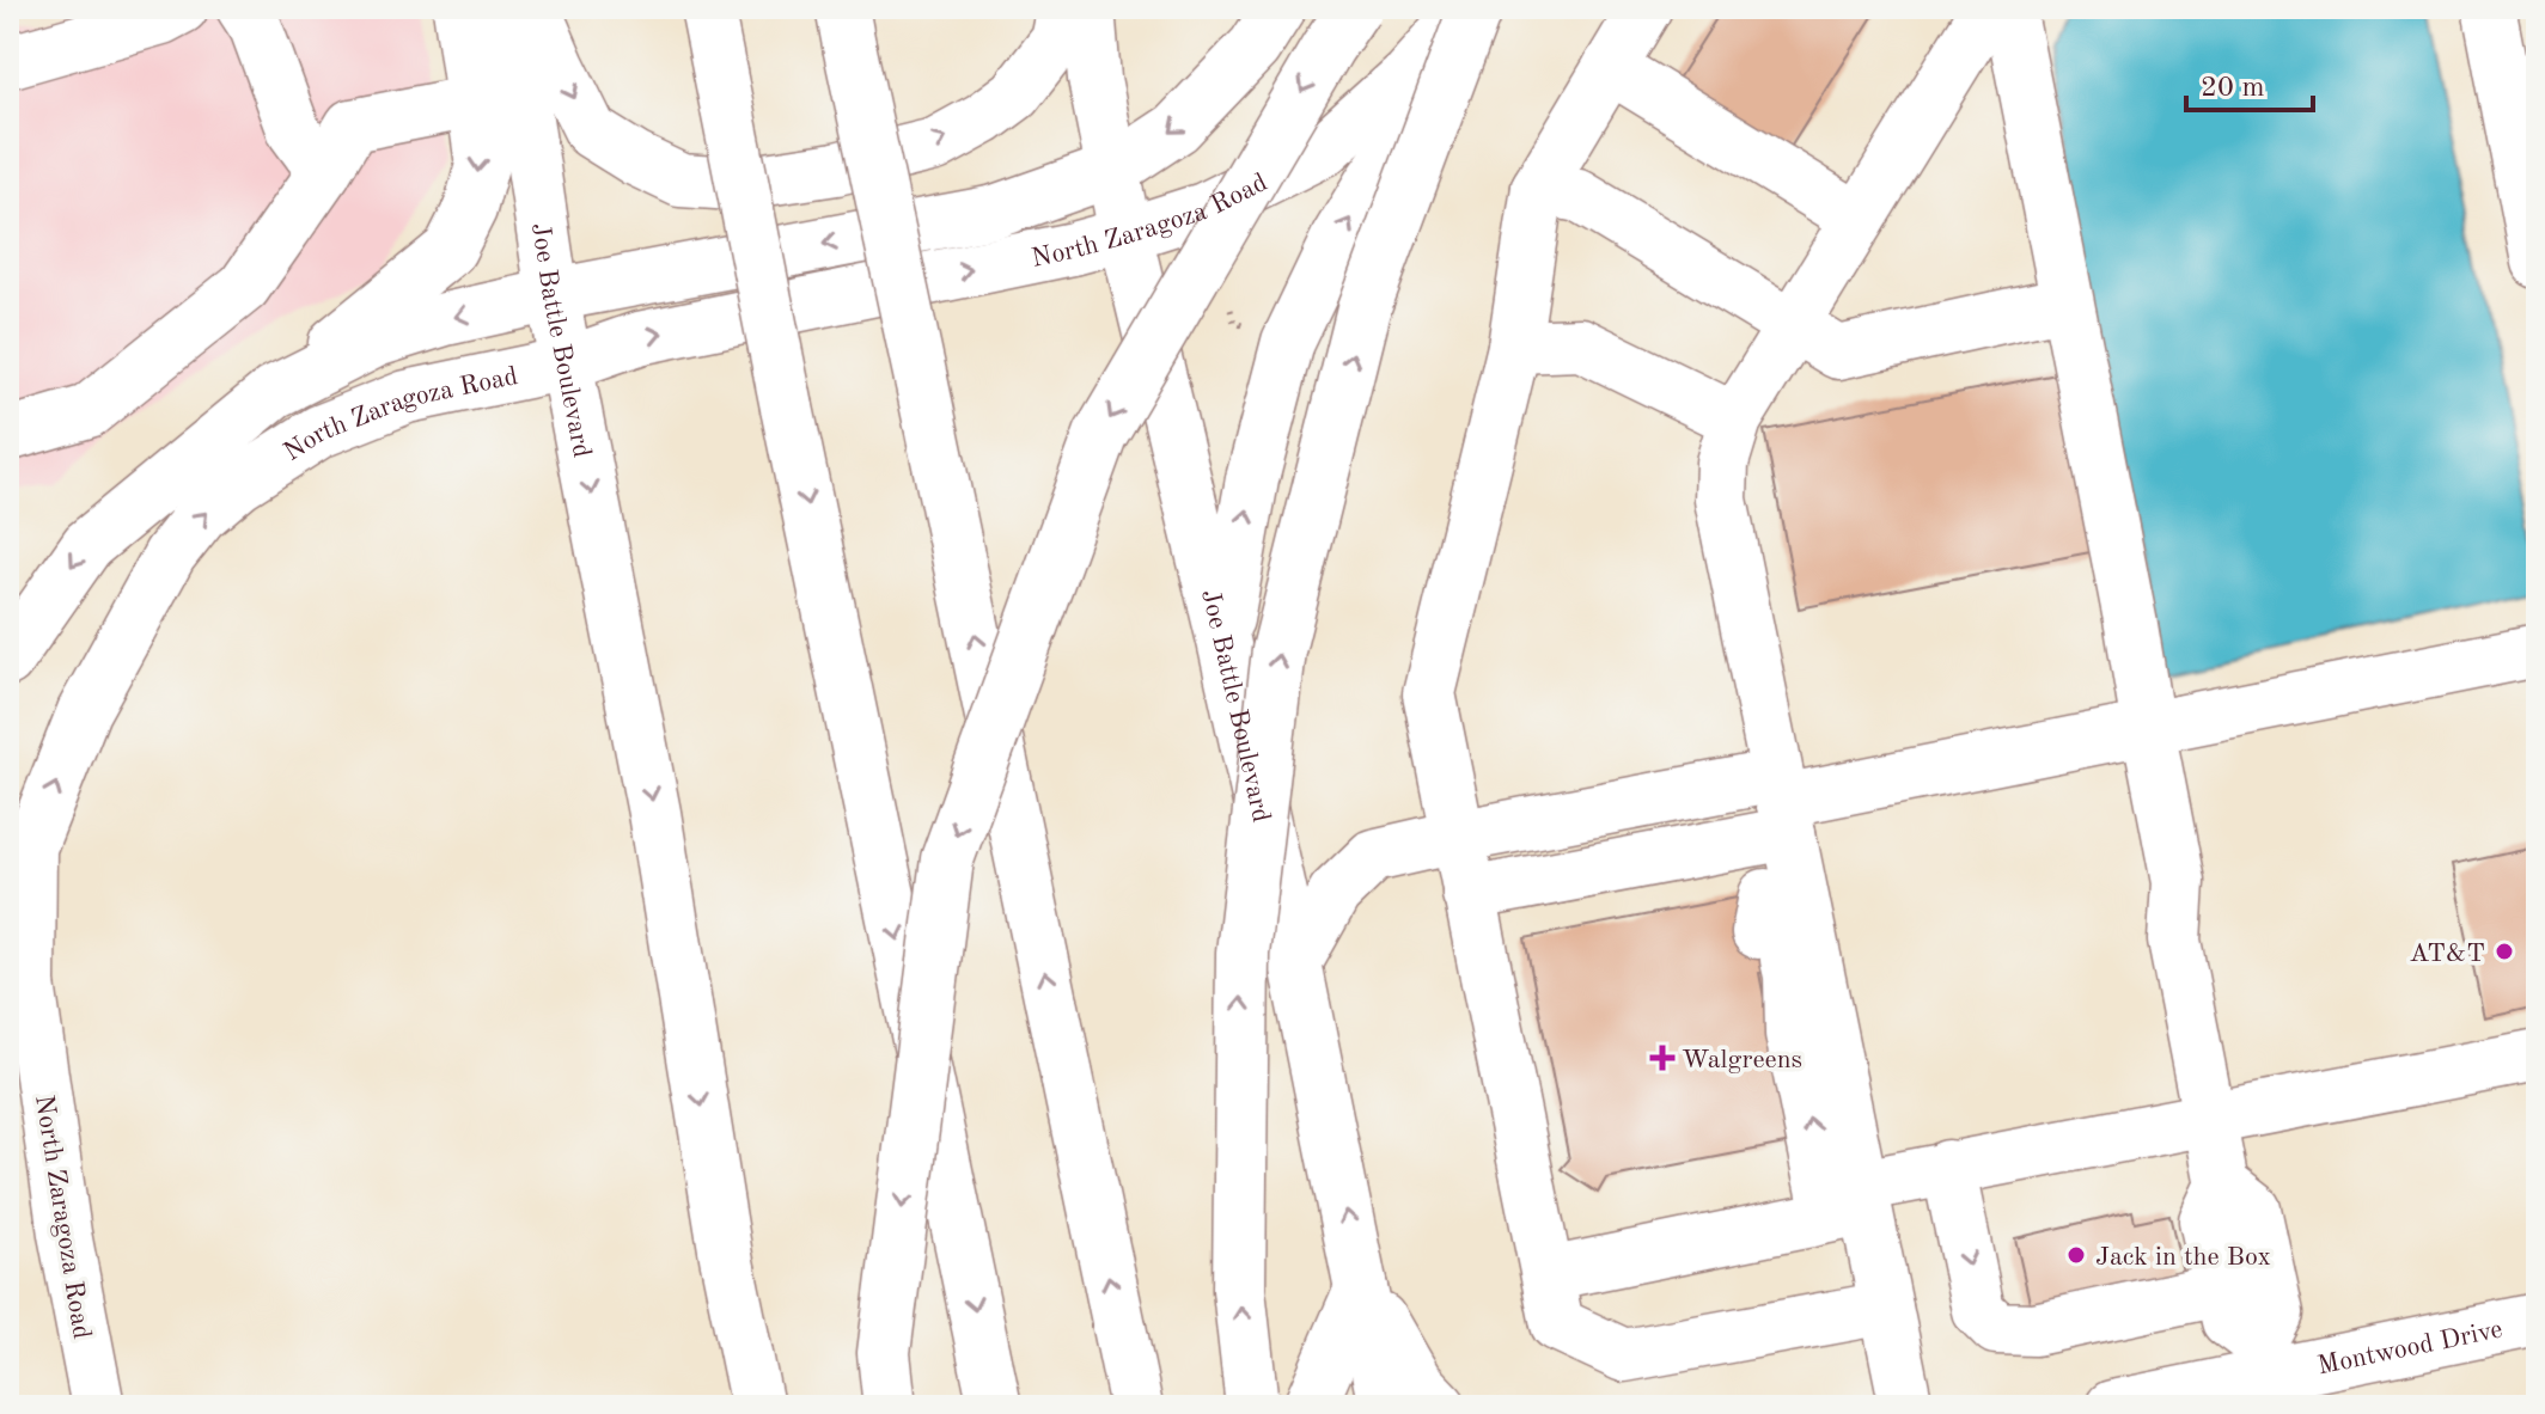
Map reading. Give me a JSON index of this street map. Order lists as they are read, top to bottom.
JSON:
{
  "streets": {
    "main road": ["North Zaragoza Road", "Joe Battle Boulevard", "Montwood Drive"]
  },
  "crossings": [
    ["North Zaragoza Road", "Joe Battle Boulevard"]
  ],
  "places": {
    "other": ["AT&T", "Jack in the Box"],
    "health": ["Walgreens"]
  },
  "scale_bar": "20 m"
}
